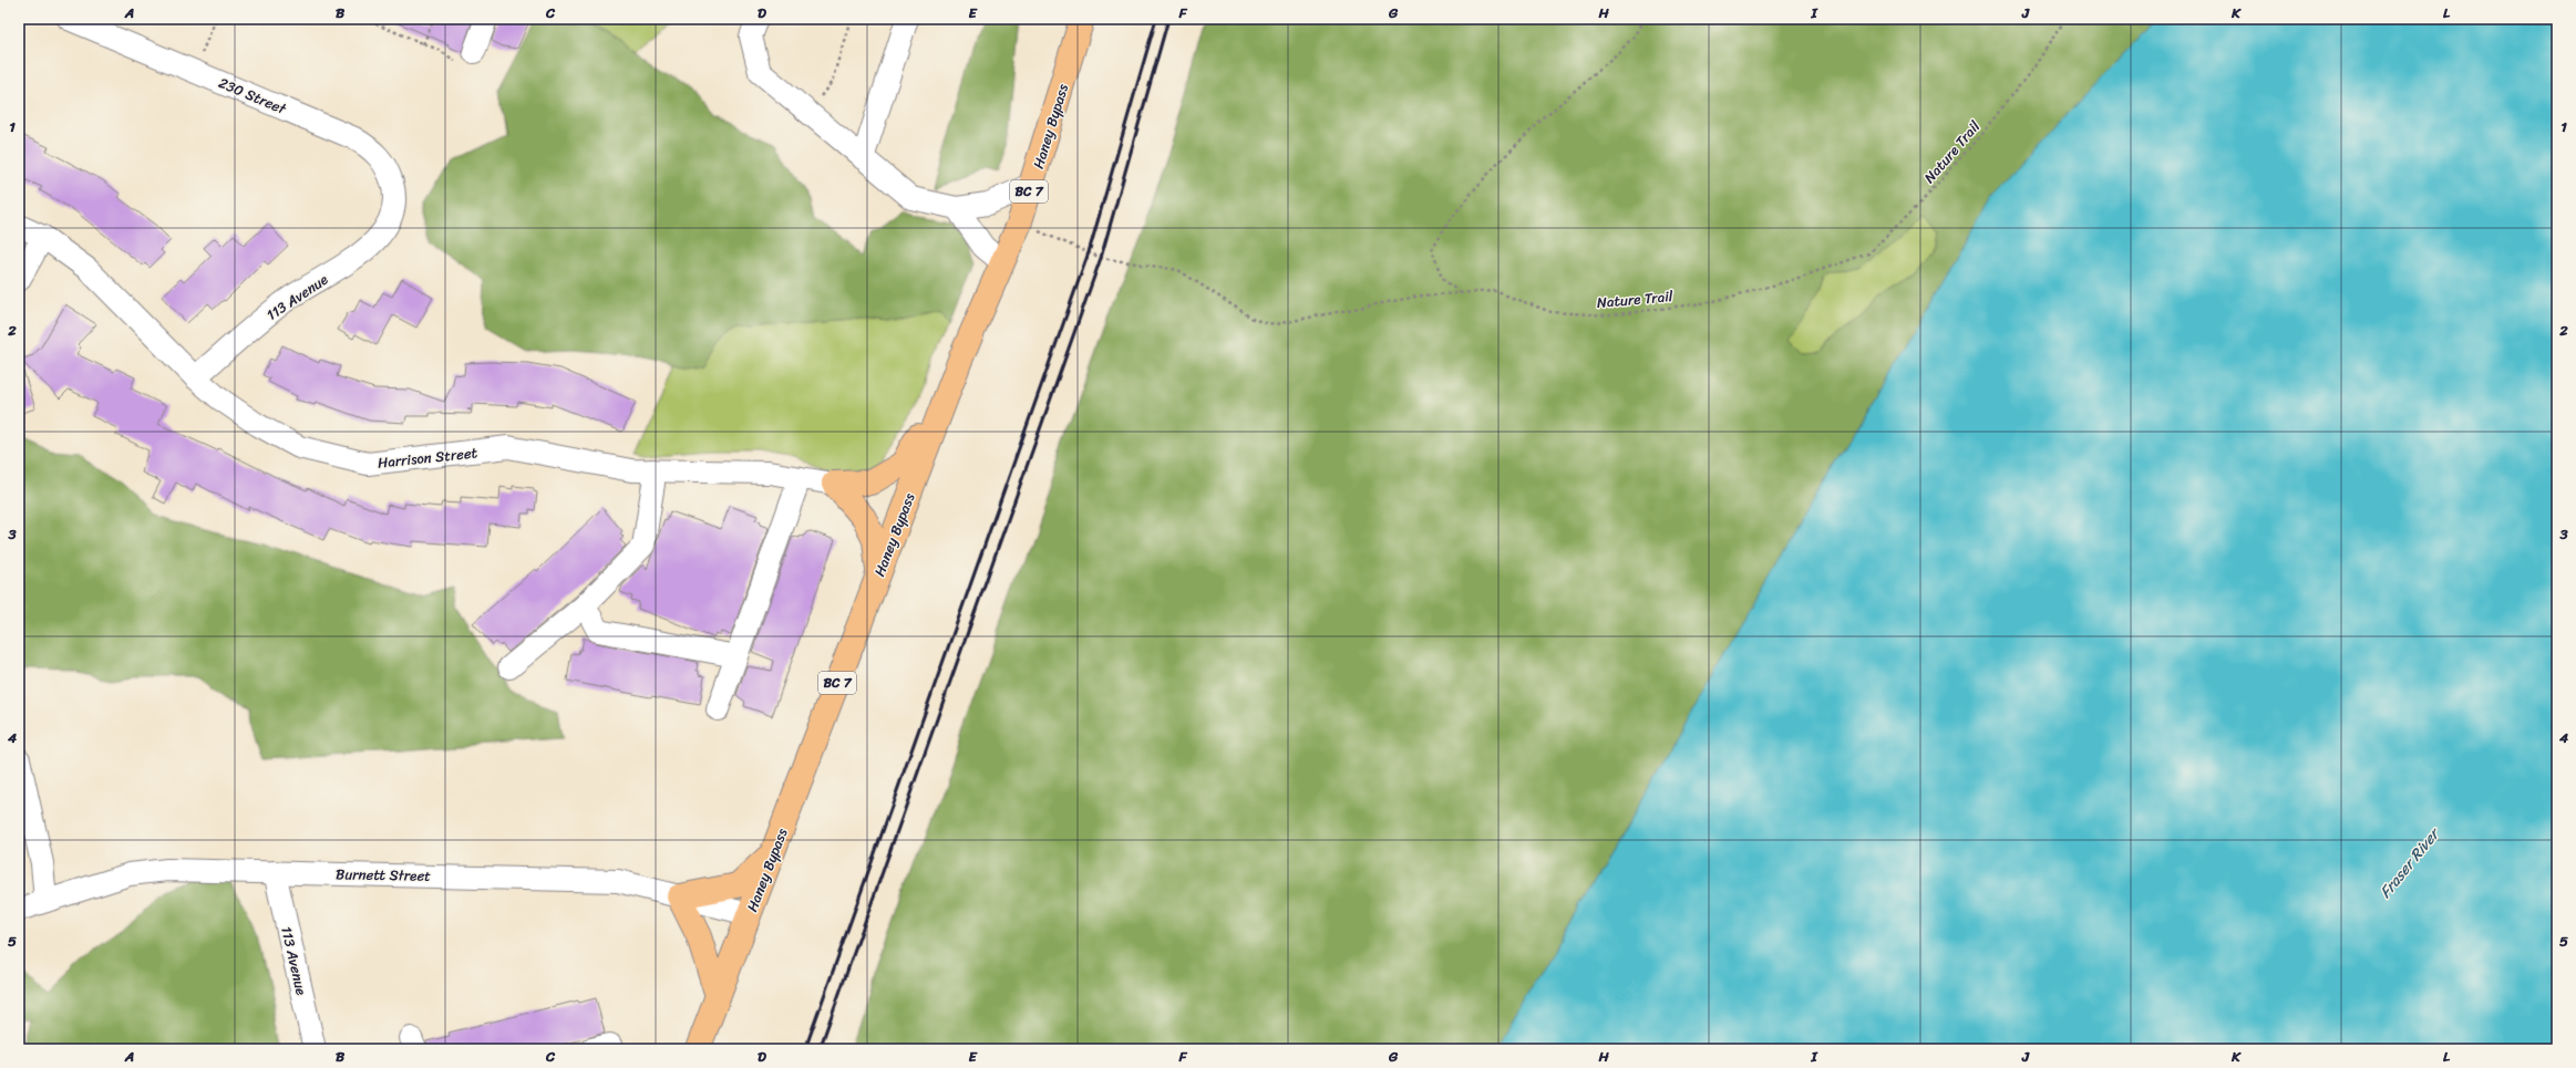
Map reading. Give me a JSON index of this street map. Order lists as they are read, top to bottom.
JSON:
{
  "streets": {
    "highway": ["Haney Bypass", "BC 7"],
    "street": [
      "230 Street",
      "113 Avenue",
      "Harrison Street",
      "Burnett Street"
    ],
    "path": ["Nature Trail"]
  },
  "crossings": [
    ["230 Street", "113 Avenue"],
    ["Haney Bypass", "Nature Trail"],
    ["Haney Bypass", "Burnett Street"],
    ["113 Avenue", "Harrison Street"],
    ["113 Avenue", "Burnett Street"]
  ],
  "water": ["Fraser River"],
  "grid": {
    "columns": [
      "A",
      "B",
      "C",
      "D",
      "E",
      "F",
      "G",
      "H",
      "I",
      "J",
      "K",
      "L"
    ],
    "rows": [
      "1",
      "2",
      "3",
      "4",
      "5"
    ]
  }
}
